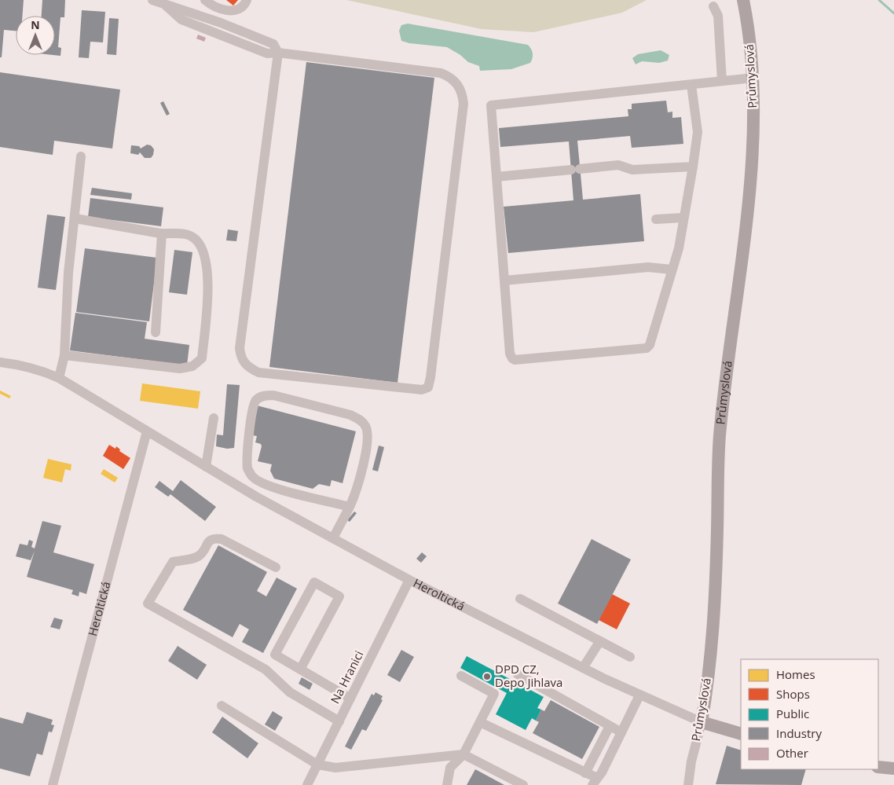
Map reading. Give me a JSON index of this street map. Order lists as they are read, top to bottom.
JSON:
{
  "streets": {
    "main road": ["Průmyslová", "Heroltická"],
    "street": ["Na Hranici"]
  },
  "crossings": [
    ["Průmyslová", "Heroltická"],
    ["Heroltická", "Na Hranici"]
  ],
  "places": ["DPD CZ, Depo Jihlava"],
  "legend": [
    "Homes",
    "Shops",
    "Public",
    "Industry",
    "Other"
  ],
  "north": "top"
}
